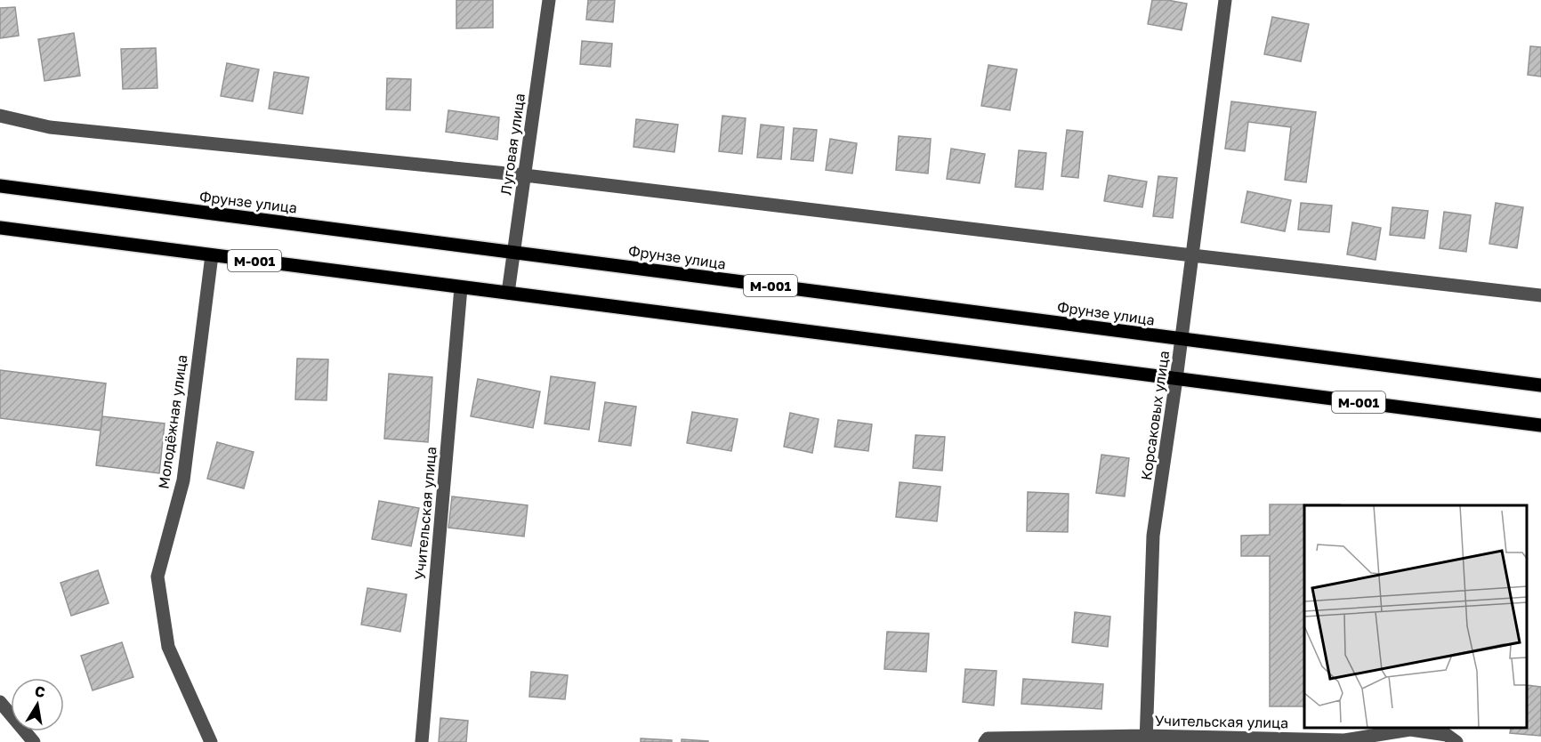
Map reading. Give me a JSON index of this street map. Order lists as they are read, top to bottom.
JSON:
{
  "streets": {
    "main road": ["Фрунзе улица", "M-001"],
    "street": [
      "Луговая улица",
      "Корсаковых улица",
      "Молодёжная улица",
      "Учительская улица"
    ]
  },
  "crossings": [
    ["Луговая улица", "Фрунзе улица"],
    ["Луговая улица", "M-001"],
    ["Фрунзе улица", "Корсаковых улица"],
    ["M-001", "Корсаковых улица"],
    ["M-001", "Молодёжная улица"],
    ["M-001", "Учительская улица"],
    ["Корсаковых улица", "Учительская улица"]
  ],
  "north": "top"
}
